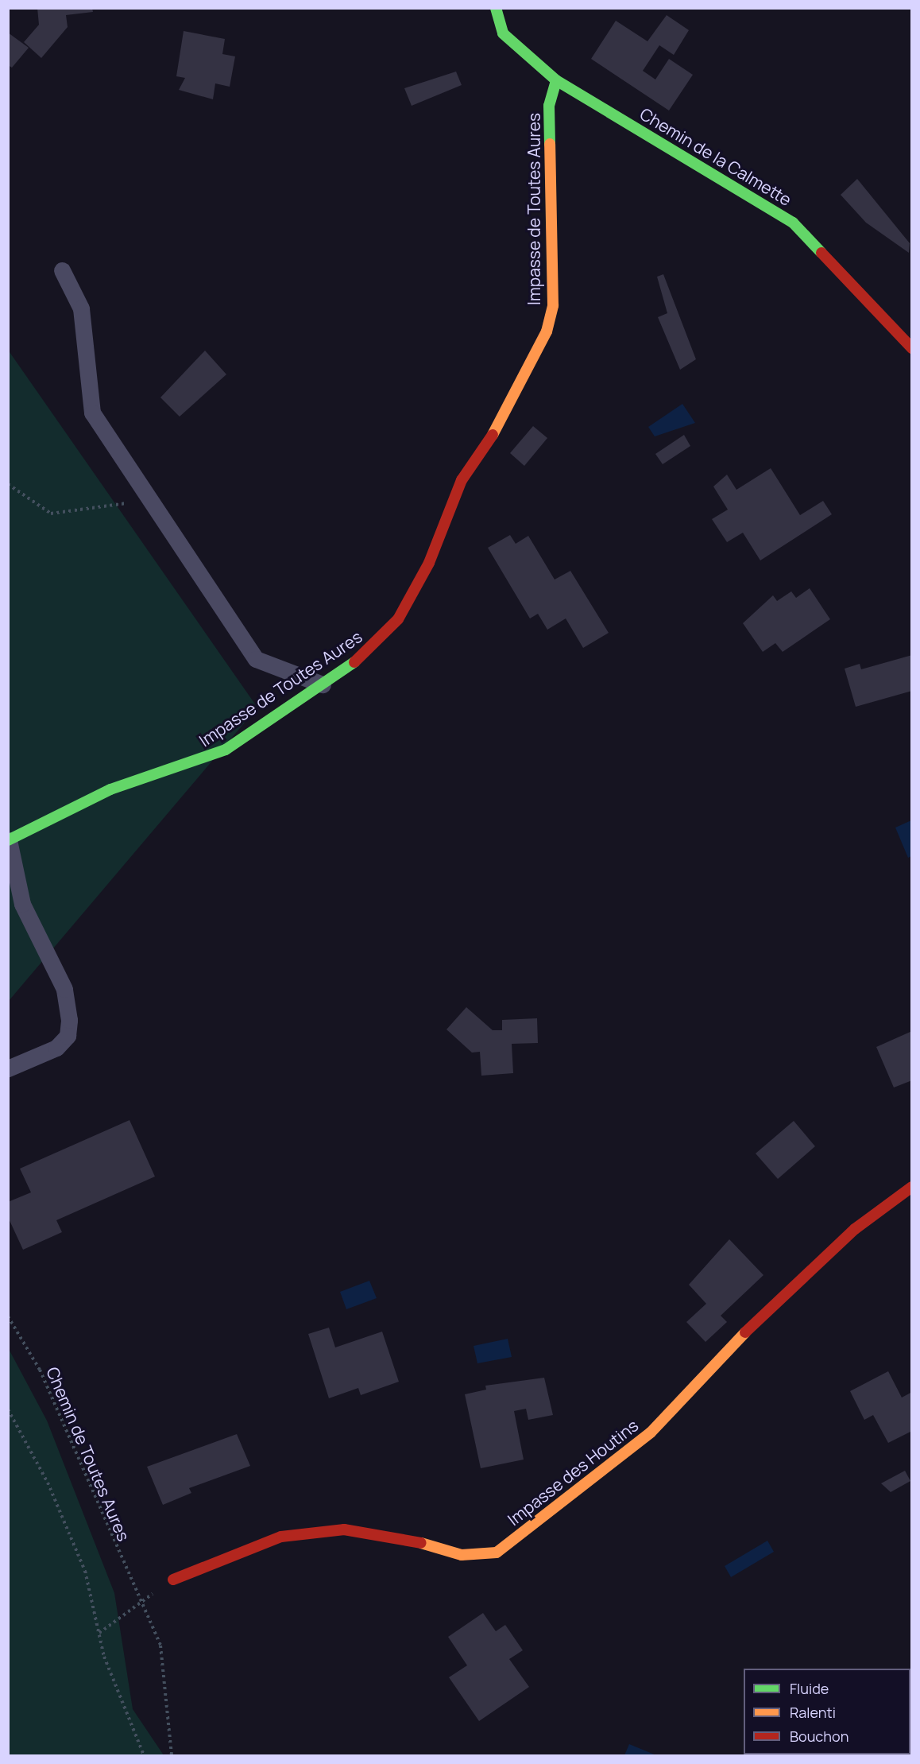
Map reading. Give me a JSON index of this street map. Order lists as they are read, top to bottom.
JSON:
{
  "streets": {
    "street": ["Chemin de la Calmette", "Impasse de Toutes Aures", "Impasse des Houtins"],
    "path": ["Chemin de Toutes Aures"]
  },
  "crossings": [
    ["Chemin de la Calmette", "Impasse de Toutes Aures"]
  ],
  "legend": ["Fluide", "Ralenti", "Bouchon"]
}
